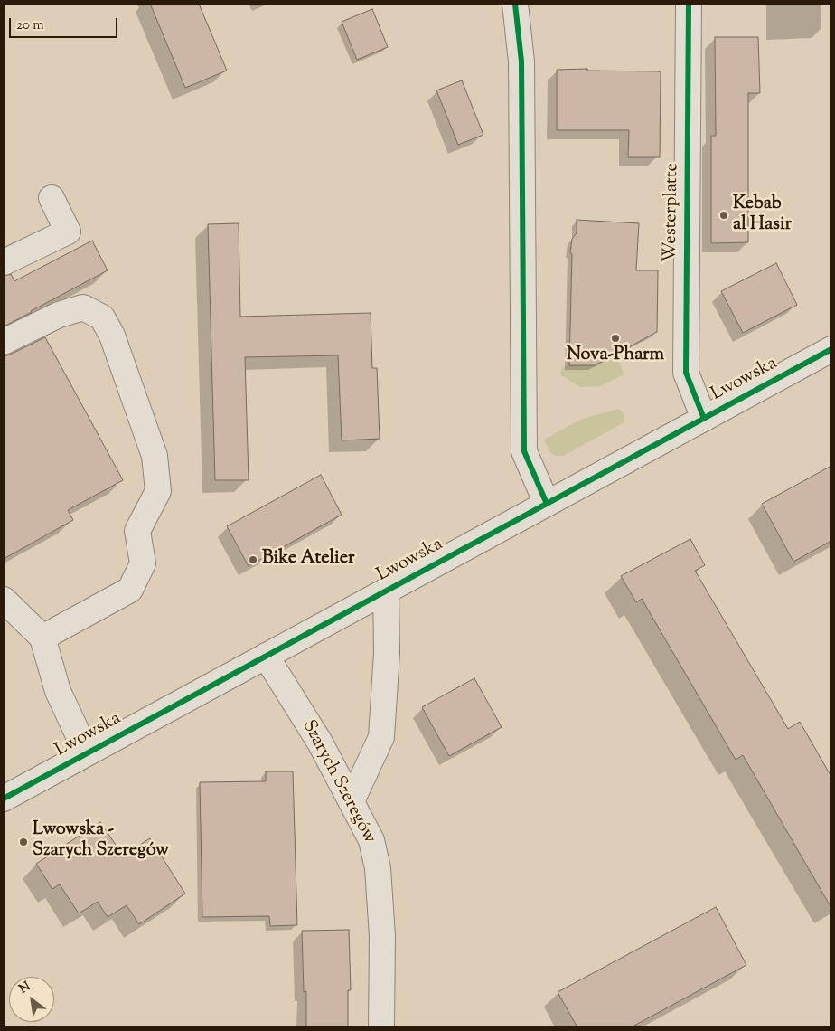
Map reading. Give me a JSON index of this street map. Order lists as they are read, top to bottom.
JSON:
{
  "streets": {
    "street": ["Westerplatte", "Lwowska", "Szarych Szeregów"]
  },
  "crossings": [
    ["Westerplatte", "Lwowska"],
    ["Lwowska", "Szarych Szeregów"]
  ],
  "places": [
    "Kebab al Hasir",
    "Nova-Pharm",
    "Bike Atelier",
    "Lwowska - Szarych Szeregów"
  ],
  "scale_bar": "20 m",
  "north": "top left"
}
